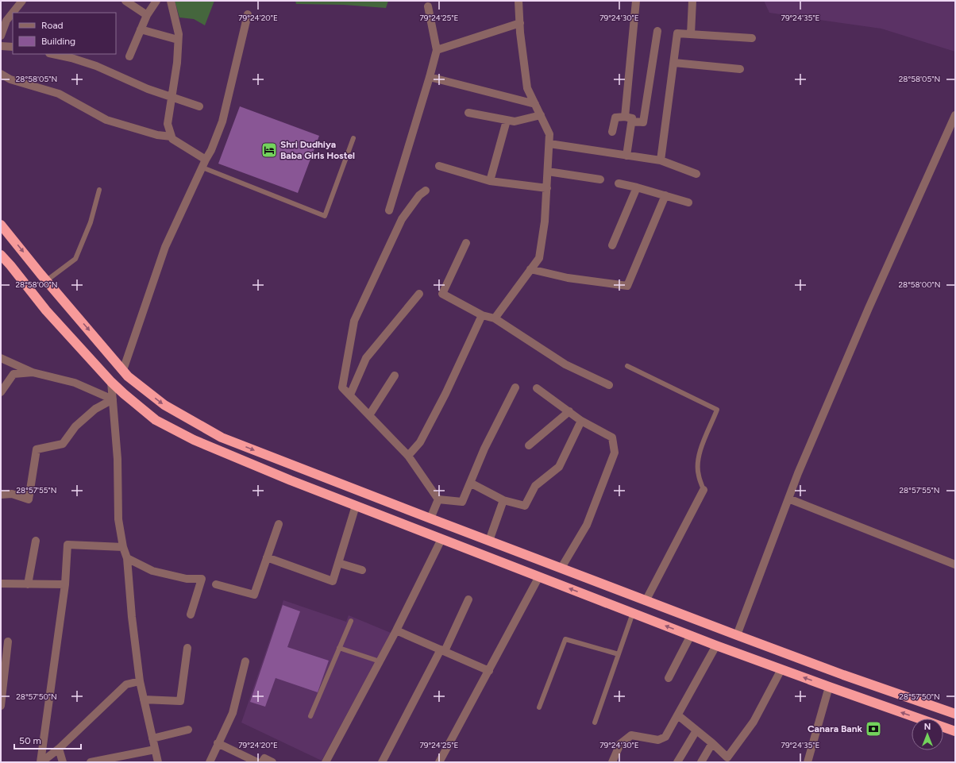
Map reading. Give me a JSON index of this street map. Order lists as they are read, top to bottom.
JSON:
{
  "places": {
    "hotel": ["Shri Dudhiya Baba Girls Hostel"],
    "bank": ["Canara Bank"]
  },
  "legend": ["Road", "Building"],
  "scale_bar": "50 m",
  "north": "top",
  "coordinates": [
    "79°24'20\"E",
    "79°24'25\"E",
    "79°24'30\"E",
    "79°24'35\"E",
    "28°58'05\"N",
    "28°58'00\"N",
    "28°57'55\"N",
    "28°57'50\"N"
  ]
}
